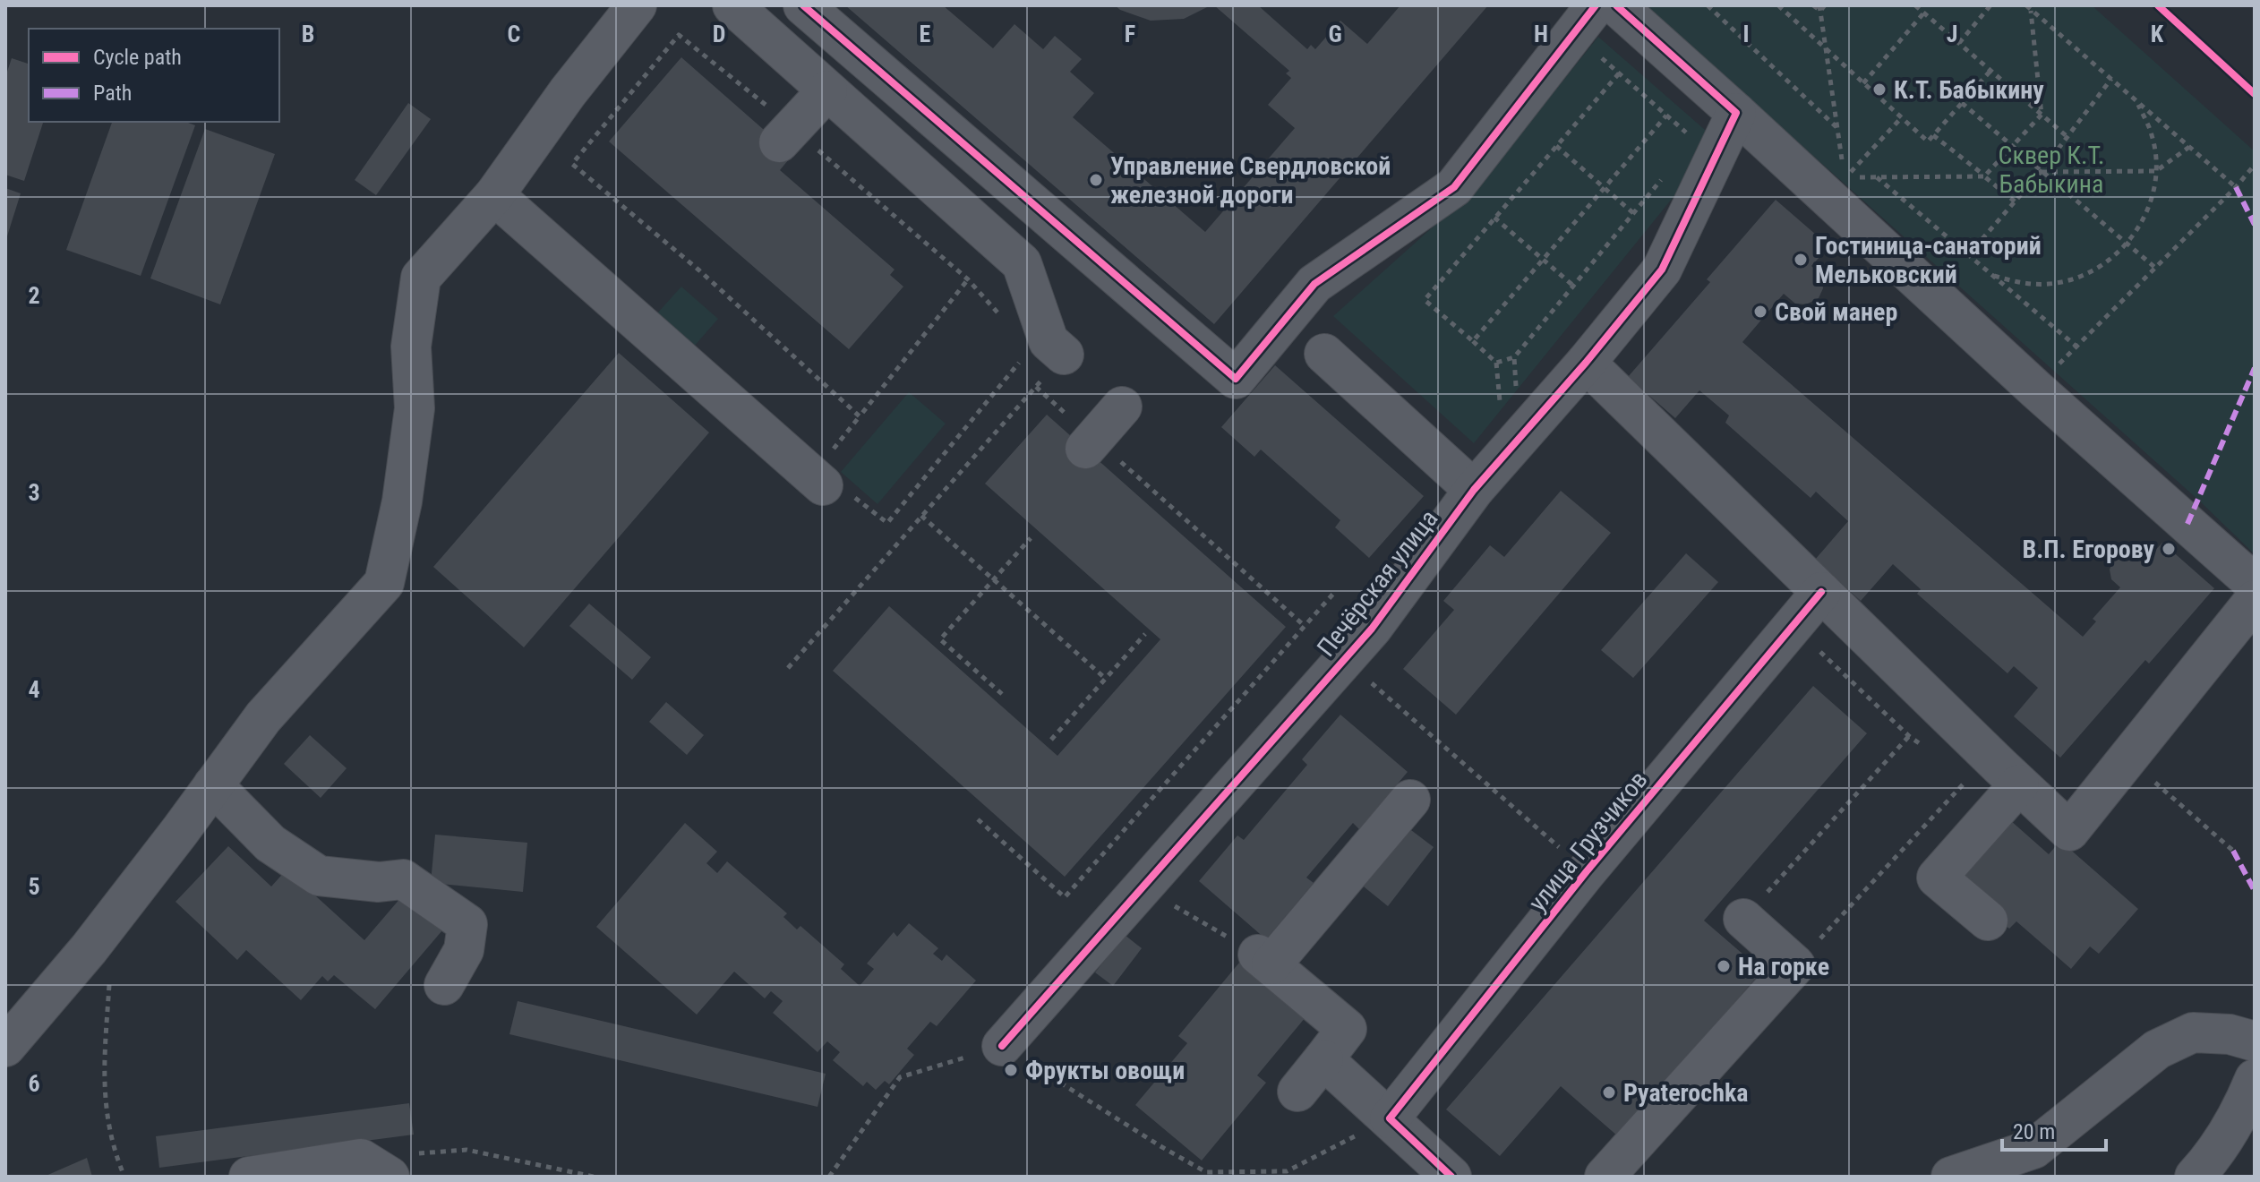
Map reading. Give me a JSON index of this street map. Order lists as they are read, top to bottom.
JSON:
{
  "streets": {
    "street": ["Печёрская улица", "улица Грузчиков"]
  },
  "parks": ["Сквер К.Т. Бабыкина"],
  "places": [
    "К.Т. Бабыкину",
    "Управление Свердловской железной дороги",
    "Гостиница-санаторий Мельковский",
    "Свой манер",
    "В.П. Егорову",
    "На горке",
    "Фрукты овощи",
    "Pyaterochka"
  ],
  "legend": ["Cycle path", "Path"],
  "scale_bar": "20 m",
  "grid": {
    "columns": [
      "B",
      "C",
      "D",
      "E",
      "F",
      "G",
      "H",
      "I",
      "J",
      "K"
    ],
    "rows": [
      "2",
      "3",
      "4",
      "5",
      "6"
    ]
  }
}
